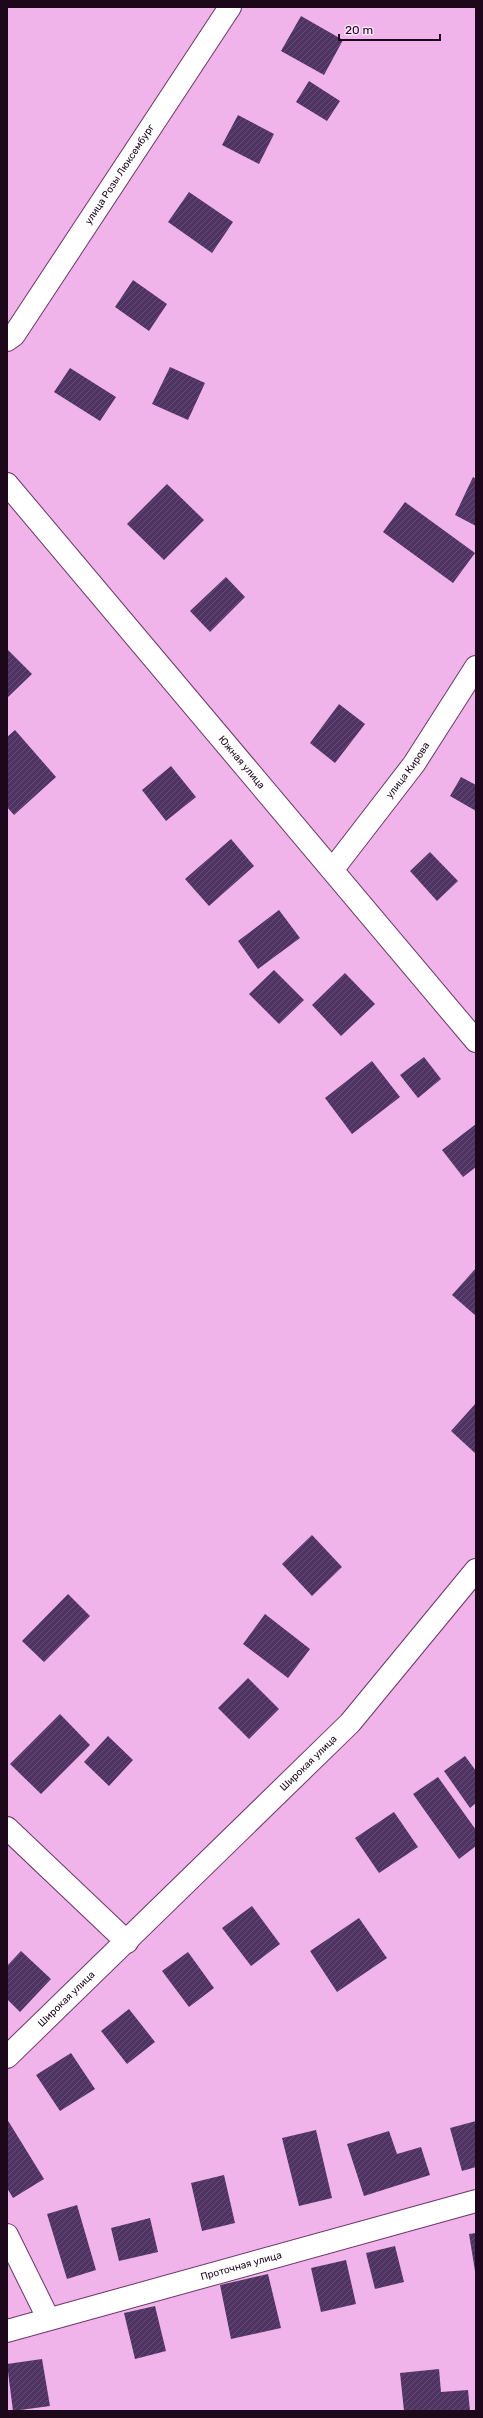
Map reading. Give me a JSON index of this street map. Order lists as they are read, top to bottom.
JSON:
{
  "streets": {
    "street": [
      "улица Розы Люксембург",
      "Южная улица",
      "улица Кирова",
      "Широкая улица",
      "Проточная улица"
    ]
  },
  "crossings": [
    ["Южная улица", "улица Кирова"]
  ],
  "scale_bar": "20 m"
}
